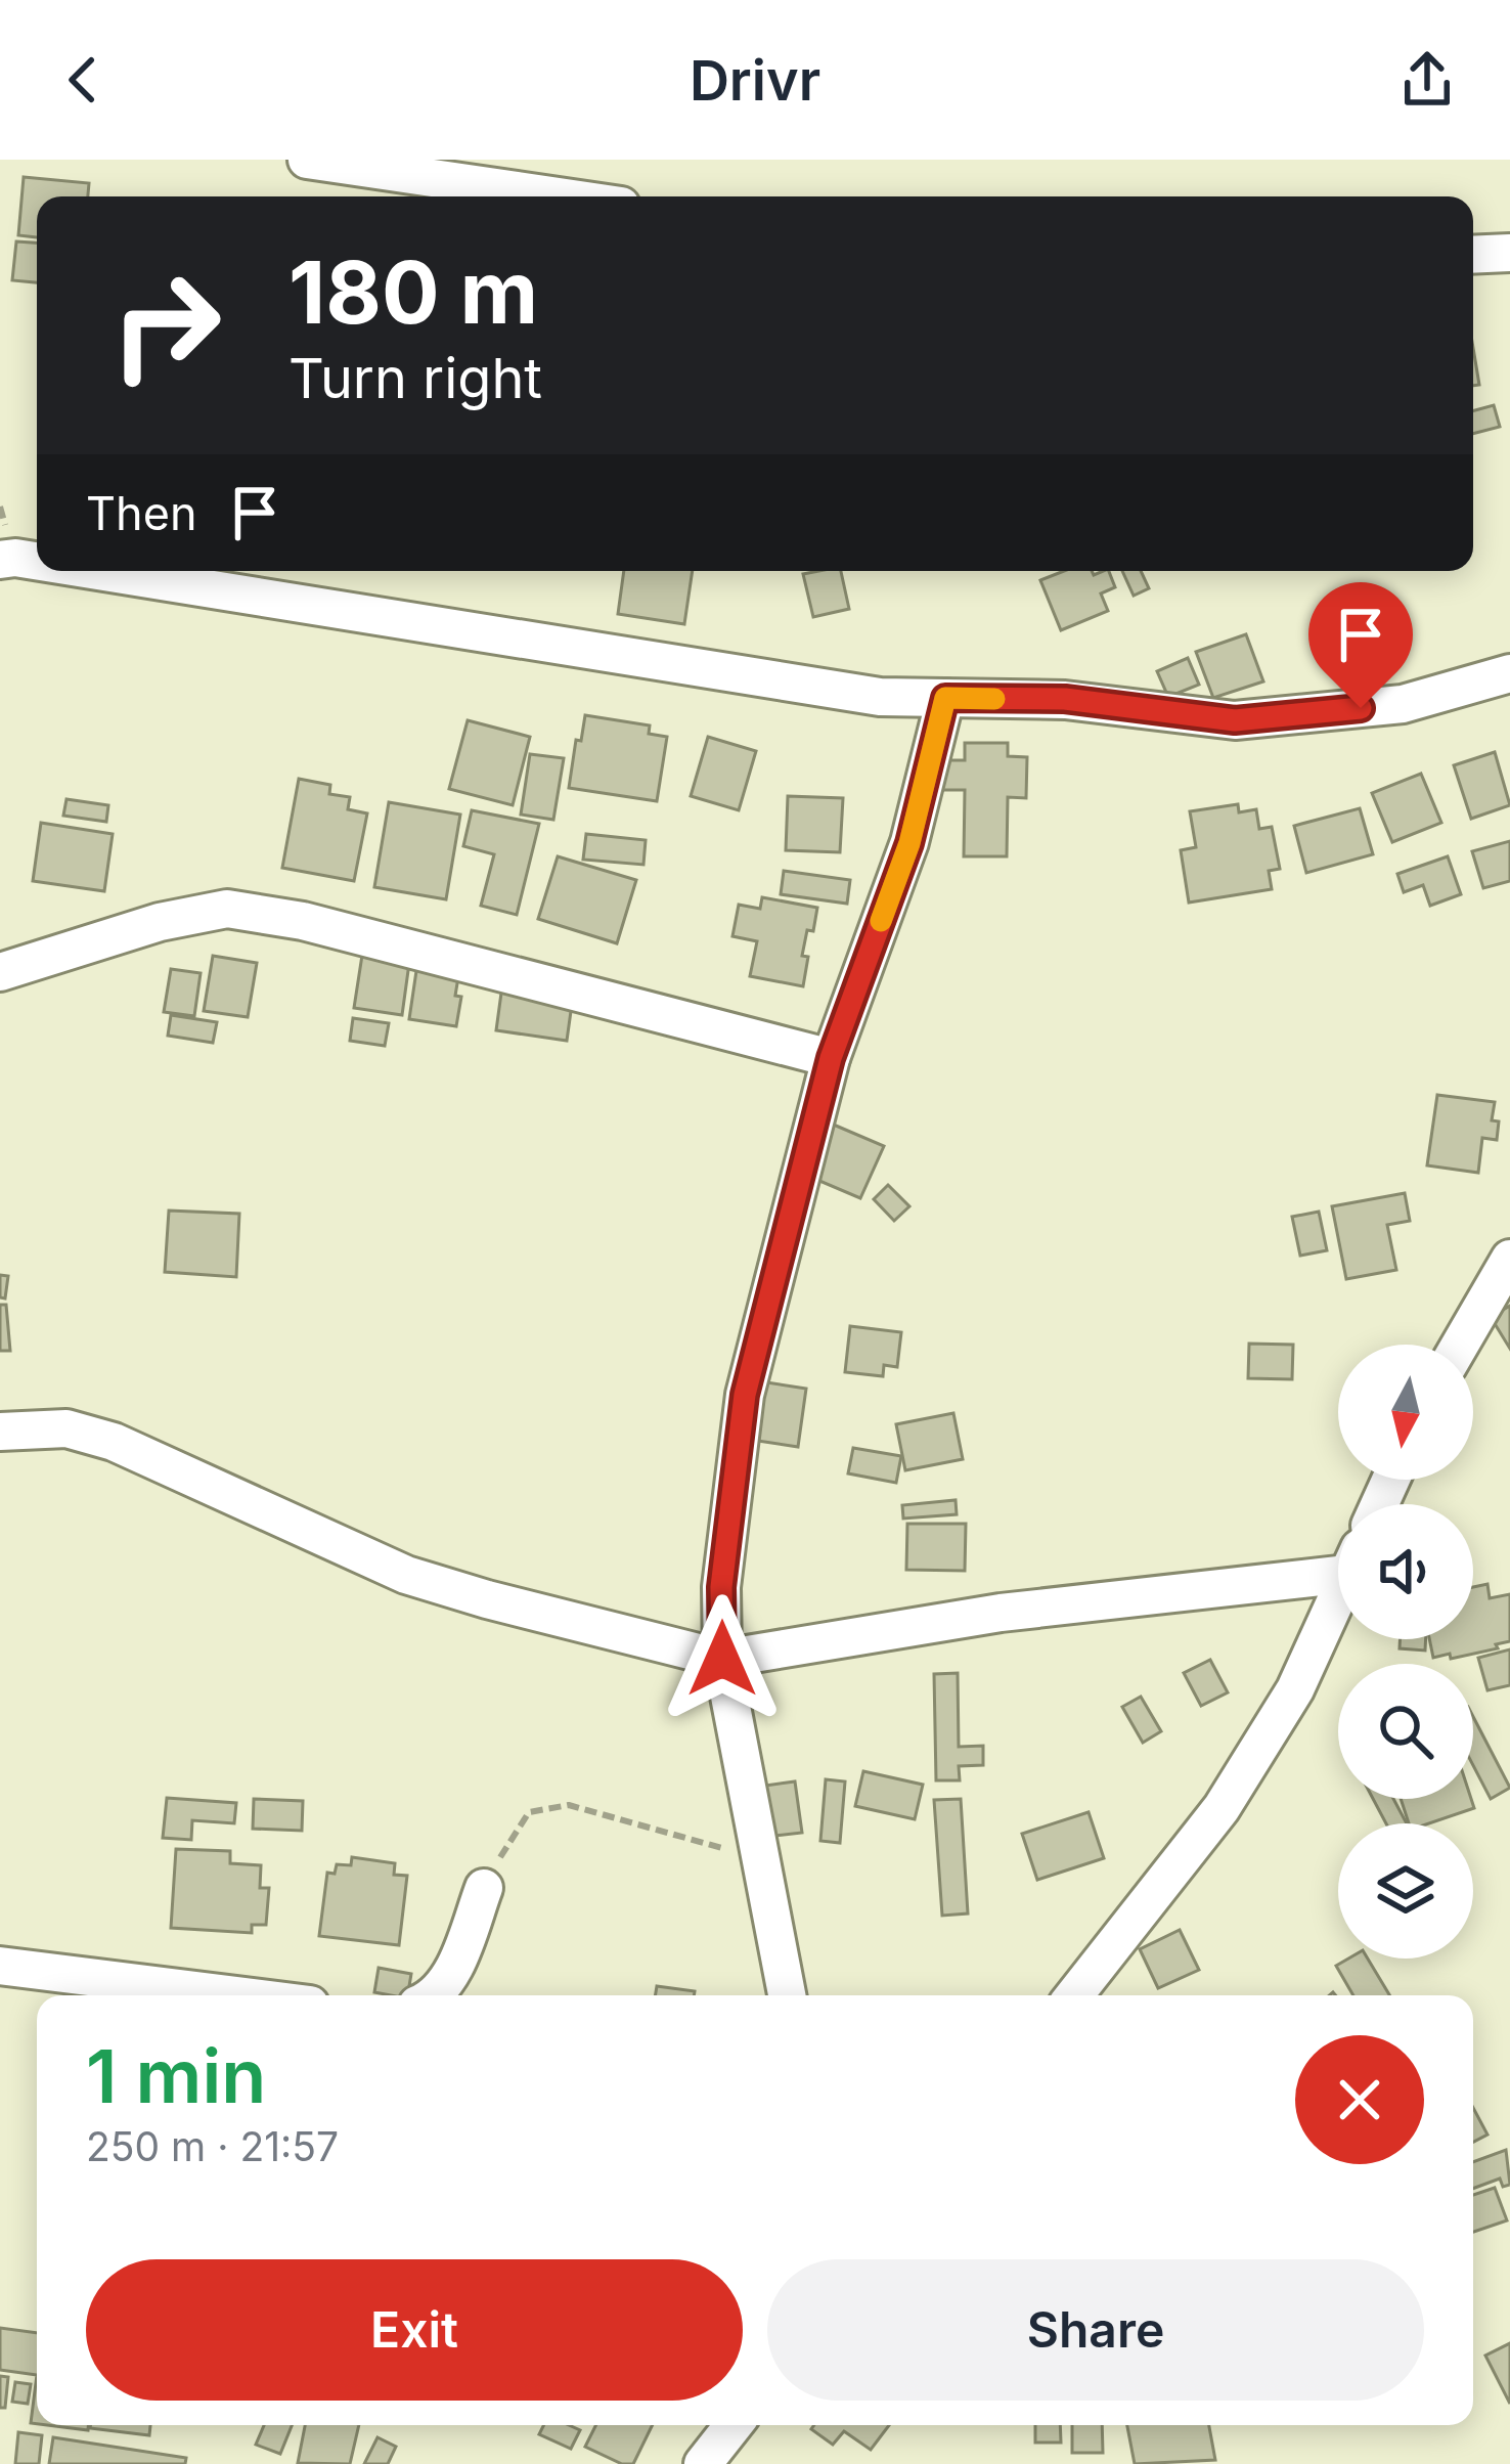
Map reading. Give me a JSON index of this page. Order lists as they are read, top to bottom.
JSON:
{
  "north": "bottom",
  "page": {
    "header": "Drivr",
    "turn": ["180 m", "Turn right"],
    "then": "Then",
    "heading": ["1 min", "250 m · 21:57"],
    "buttons": ["Exit", "Share"]
  }
}
